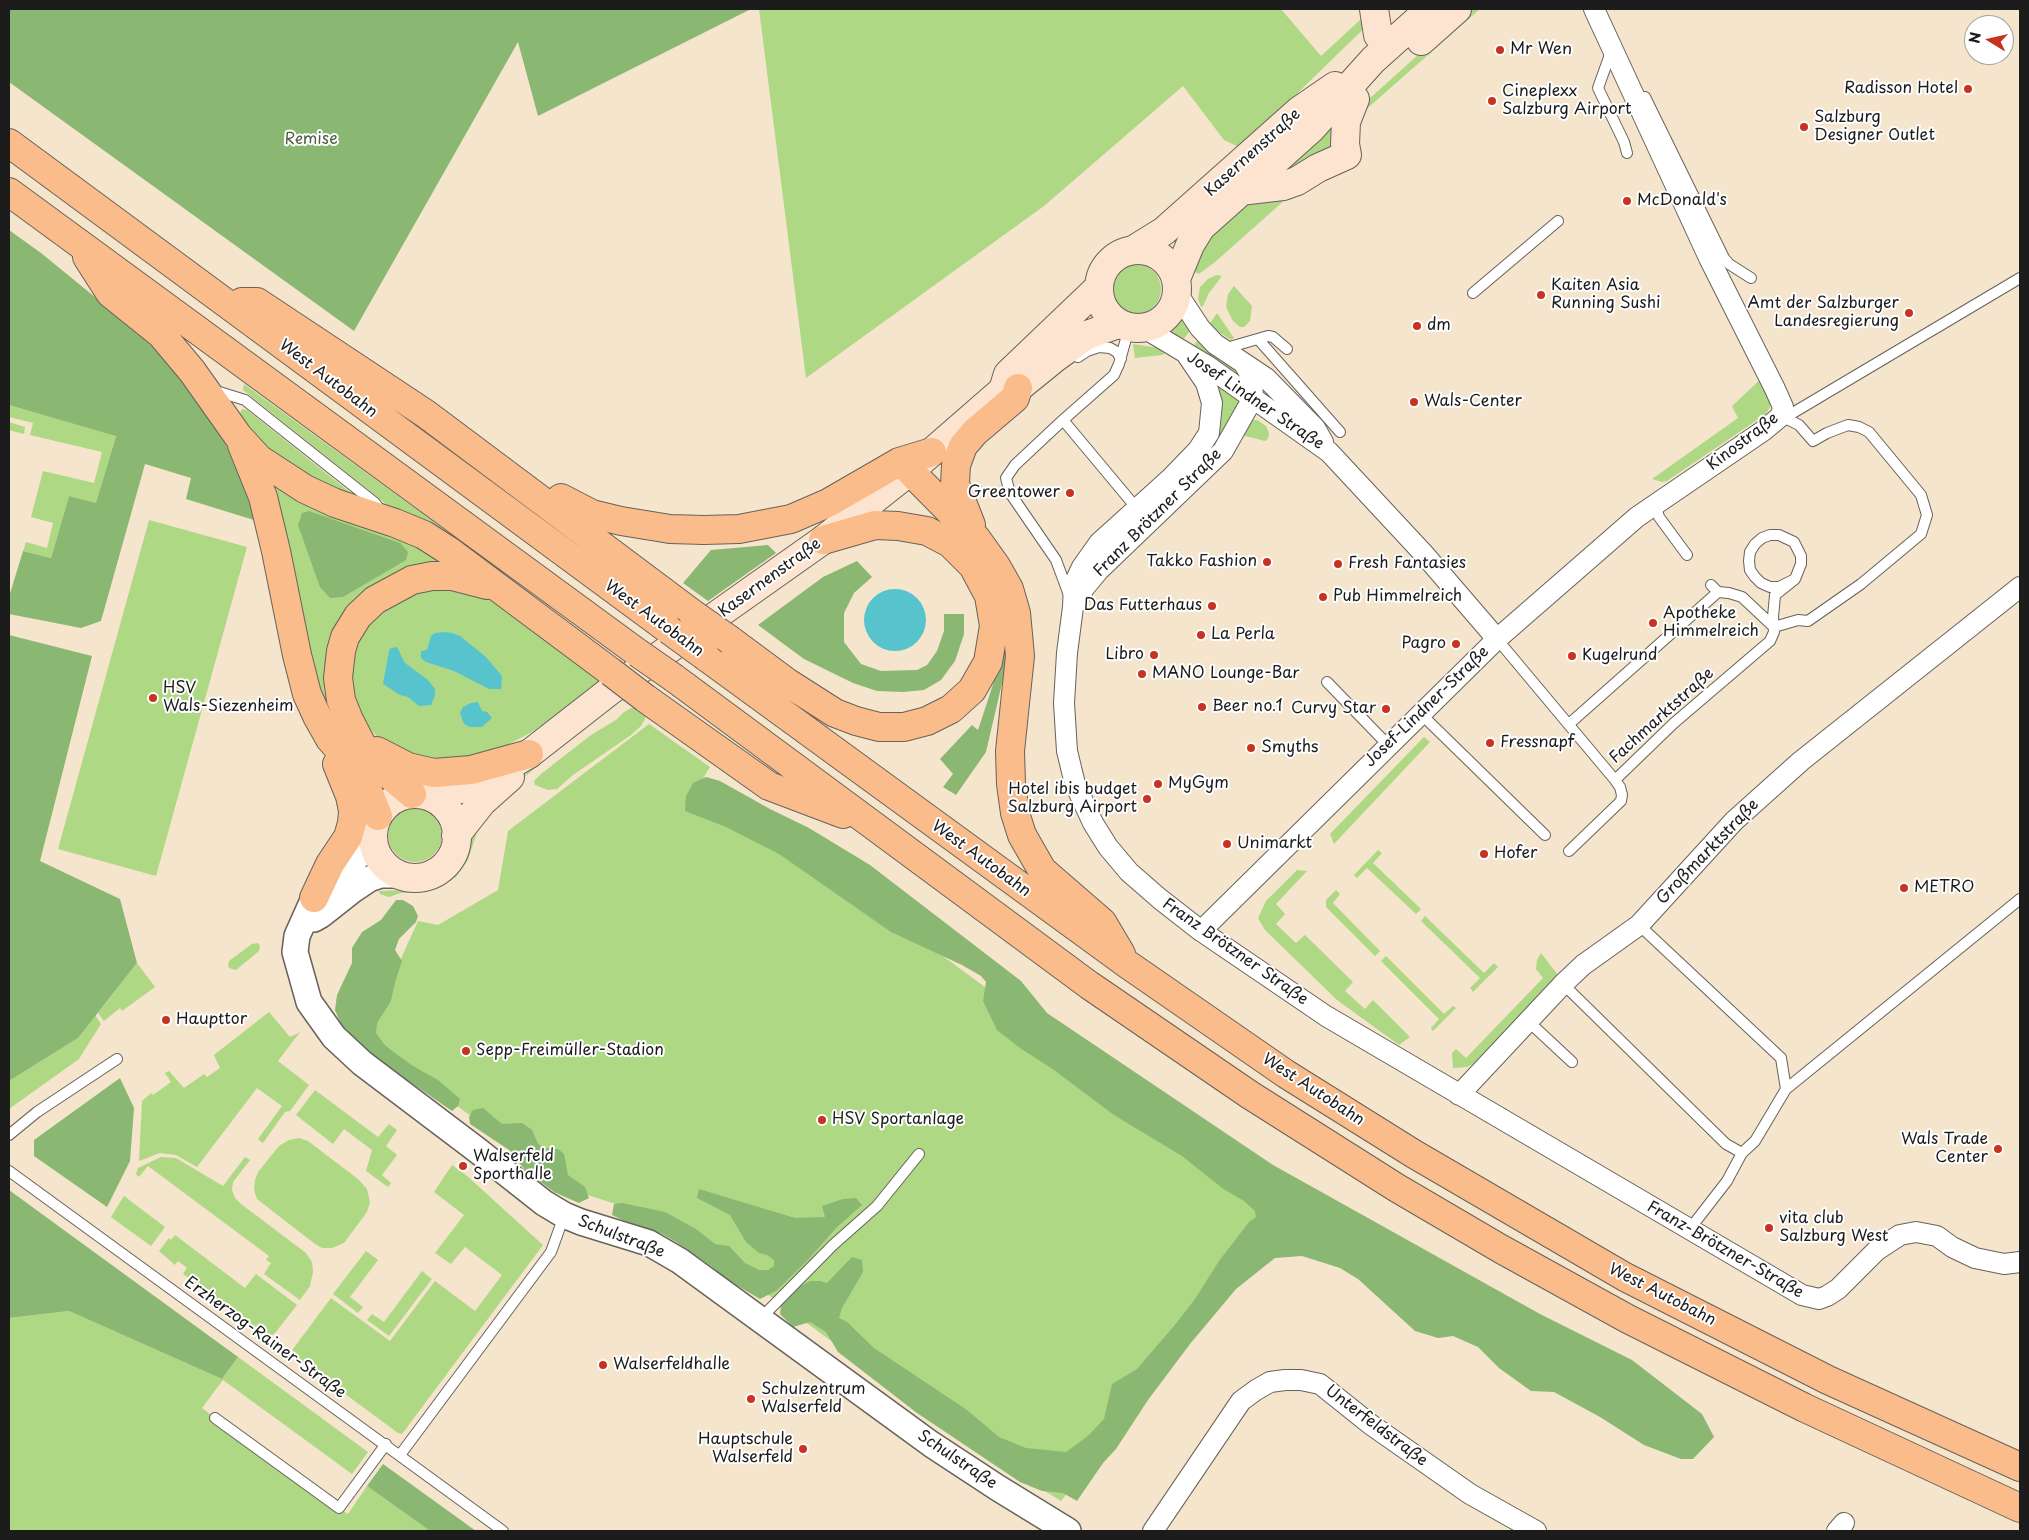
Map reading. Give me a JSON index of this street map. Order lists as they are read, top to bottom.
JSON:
{
  "streets": {
    "highway": ["West Autobahn"],
    "main road": ["Kasernenstraße"],
    "street": [
      "Josef Lindner Straße",
      "Kinostraße",
      "Franz Brötzner Straße",
      "Josef-Lindner-Straße",
      "Großmarktstraße",
      "Schulstraße",
      "Franz-Brötzner-Straße",
      "Unterfeldstraße"
    ],
    "lane": ["Fachmarktstraße", "Erzherzog-Rainer-Straße"]
  },
  "crossings": [
    ["Kasernenstraße", "Josef Lindner Straße"],
    ["Kasernenstraße", "Schulstraße"],
    ["Josef Lindner Straße", "Franz Brötzner Straße"],
    ["Josef Lindner Straße", "Josef-Lindner-Straße"],
    ["Kinostraße", "Josef-Lindner-Straße"],
    ["Kinostraße", "Fachmarktstraße"],
    ["Franz Brötzner Straße", "Josef-Lindner-Straße"],
    ["Franz Brötzner Straße", "Großmarktstraße"],
    ["Franz Brötzner Straße", "Franz-Brötzner-Straße"],
    ["Josef-Lindner-Straße", "Fachmarktstraße"],
    ["Großmarktstraße", "Franz-Brötzner-Straße"]
  ],
  "parks": ["Remise"],
  "places": [
    "Mr Wen",
    "Radisson Hotel",
    "Cineplexx Salzburg Airport",
    "Salzburg Designer Outlet",
    "McDonald's",
    "Kaiten Asia Running Sushi",
    "Amt der Salzburger Landesregierung",
    "dm",
    "Wals-Center",
    "Greentower",
    "Takko Fashion",
    "Fresh Fantasies",
    "Pub Himmelreich",
    "Das Futterhaus",
    "Apotheke Himmelreich",
    "La Perla",
    "Pagro",
    "Libro",
    "Kugelrund",
    "MANO Lounge-Bar",
    "HSV Wals-Siezenheim",
    "Beer no.1",
    "Curvy Star",
    "Fressnapf",
    "Smyths",
    "MyGym",
    "Hotel ibis budget Salzburg Airport",
    "Unimarkt",
    "Hofer",
    "METRO",
    "Haupttor",
    "Sepp-Freimüller-Stadion",
    "HSV Sportanlage",
    "Wals Trade Center",
    "Walserfeld Sporthalle",
    "vita club Salzburg West",
    "Walserfeldhalle",
    "Schulzentrum Walserfeld",
    "Hauptschule Walserfeld"
  ],
  "north": "left"
}
